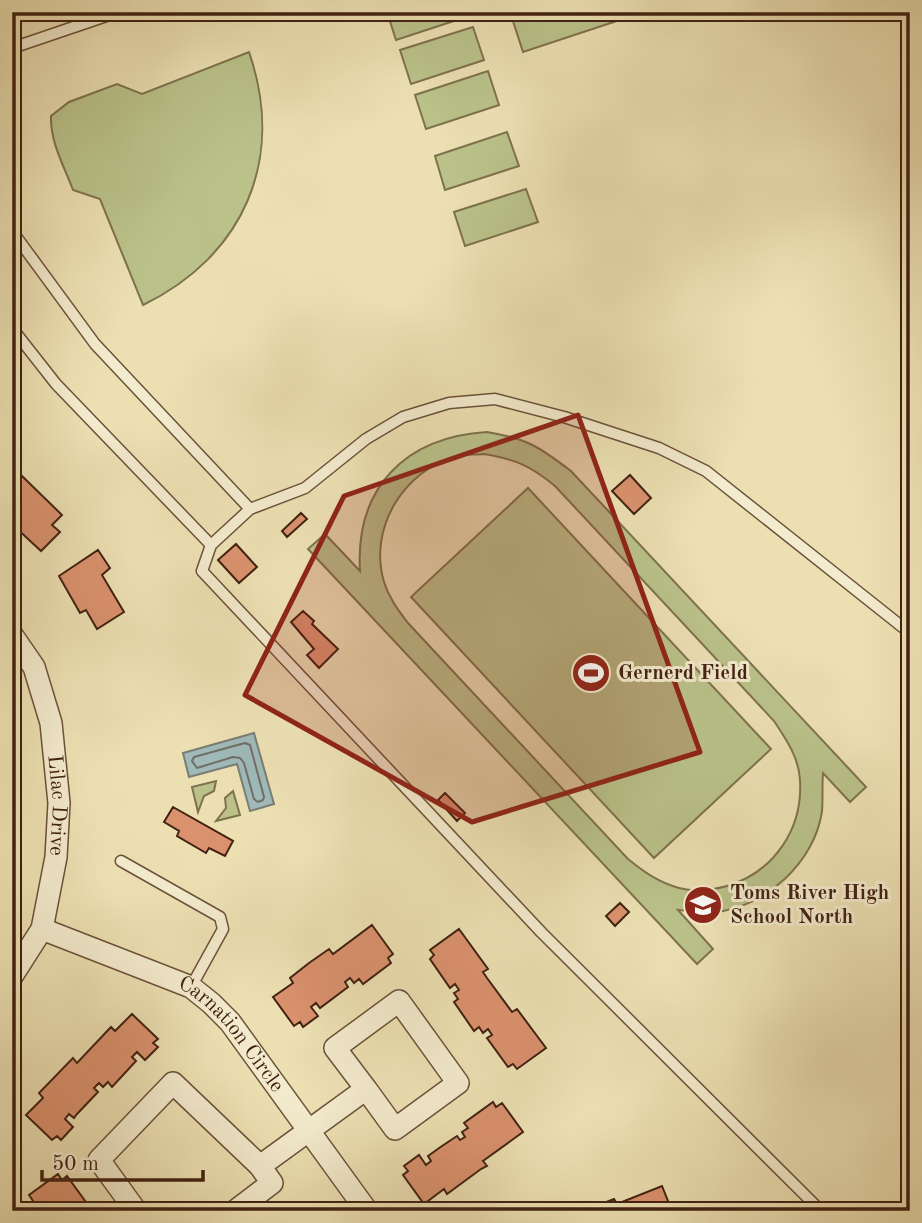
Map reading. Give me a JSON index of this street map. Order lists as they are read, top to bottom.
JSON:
{
  "streets": {
    "street": ["Lilac Drive", "Carnation Circle"]
  },
  "crossings": [
    ["Lilac Drive", "Carnation Circle"]
  ],
  "places": {
    "sports": ["Gernerd Field"],
    "school or university": ["Toms River High School North"]
  },
  "scale_bar": "50 m"
}
